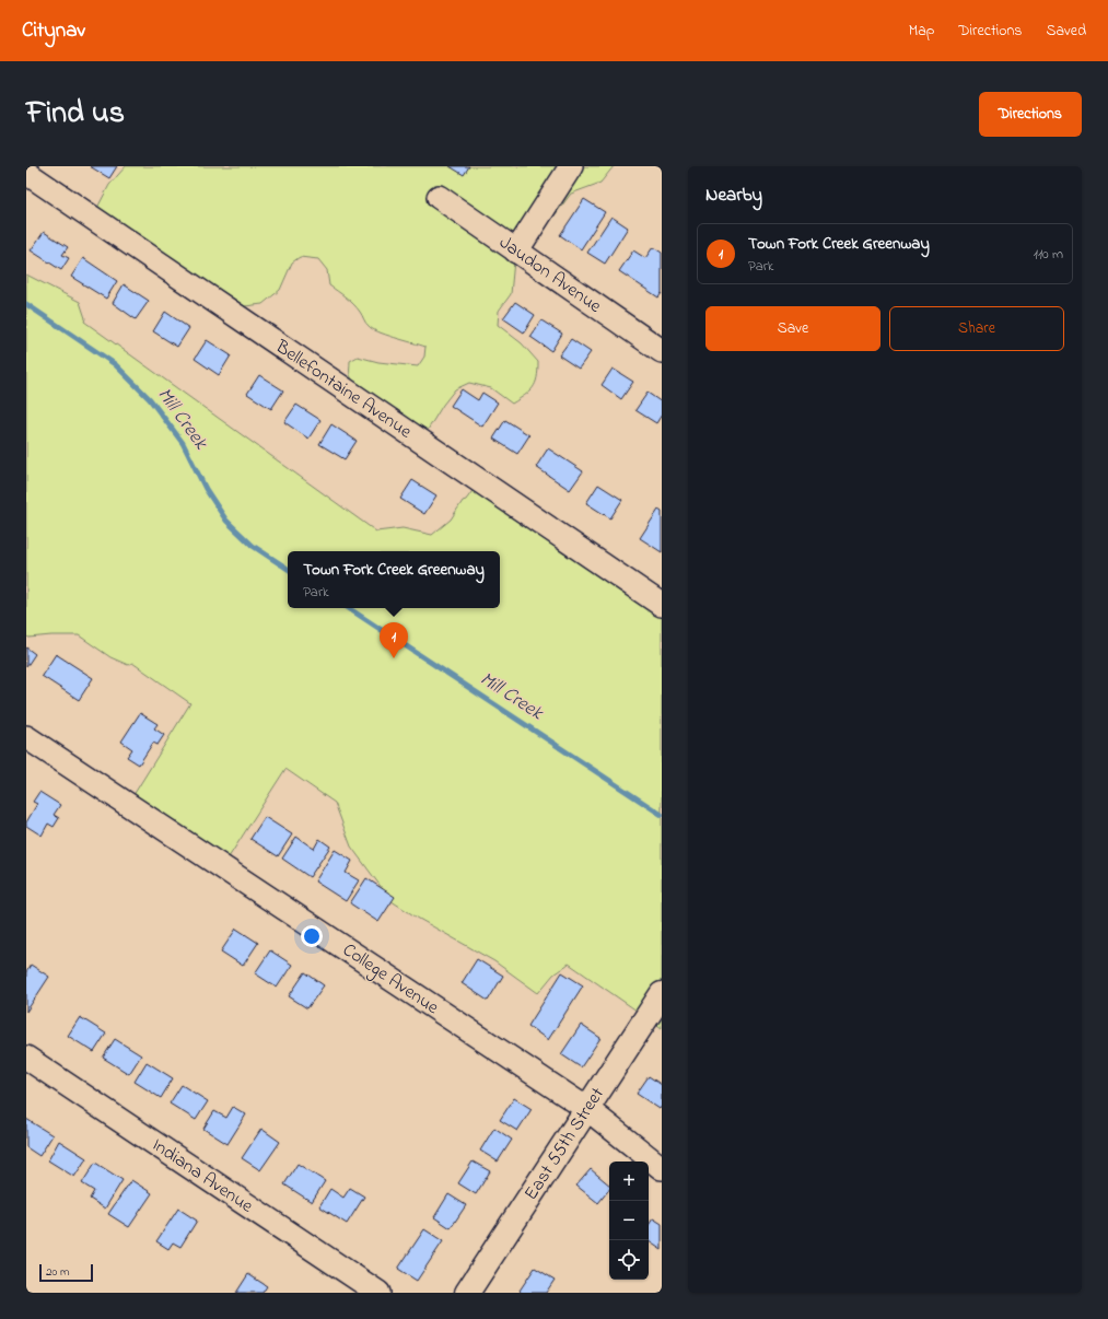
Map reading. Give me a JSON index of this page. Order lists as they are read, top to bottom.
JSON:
{
  "streets": {
    "main road": ["East 55th Street"],
    "street": [
      "Jaudon Avenue",
      "Bellefontaine Avenue",
      "College Avenue",
      "Indiana Avenue"
    ]
  },
  "crossings": [
    ["College Avenue", "East 55th Street"]
  ],
  "water": ["Mill Creek"],
  "scale_bar": "20 m",
  "page": {
    "header": "Citynav",
    "nav": ["Map", "Directions", "Saved"],
    "title": "Find us",
    "buttons": [
      "Directions",
      ["Save", "Share"]
    ],
    "heading": "Nearby",
    "list": [
      {
        "mark": "1",
        "name": "Town Fork Creek Greenway",
        "note": "Park",
        "value": "110 m"
      }
    ],
    "popup": ["Town Fork Creek Greenway", "Park"],
    "pins": "1",
    "map_buttons": ["+", "−"],
    "scale": "20 m"
  }
}
